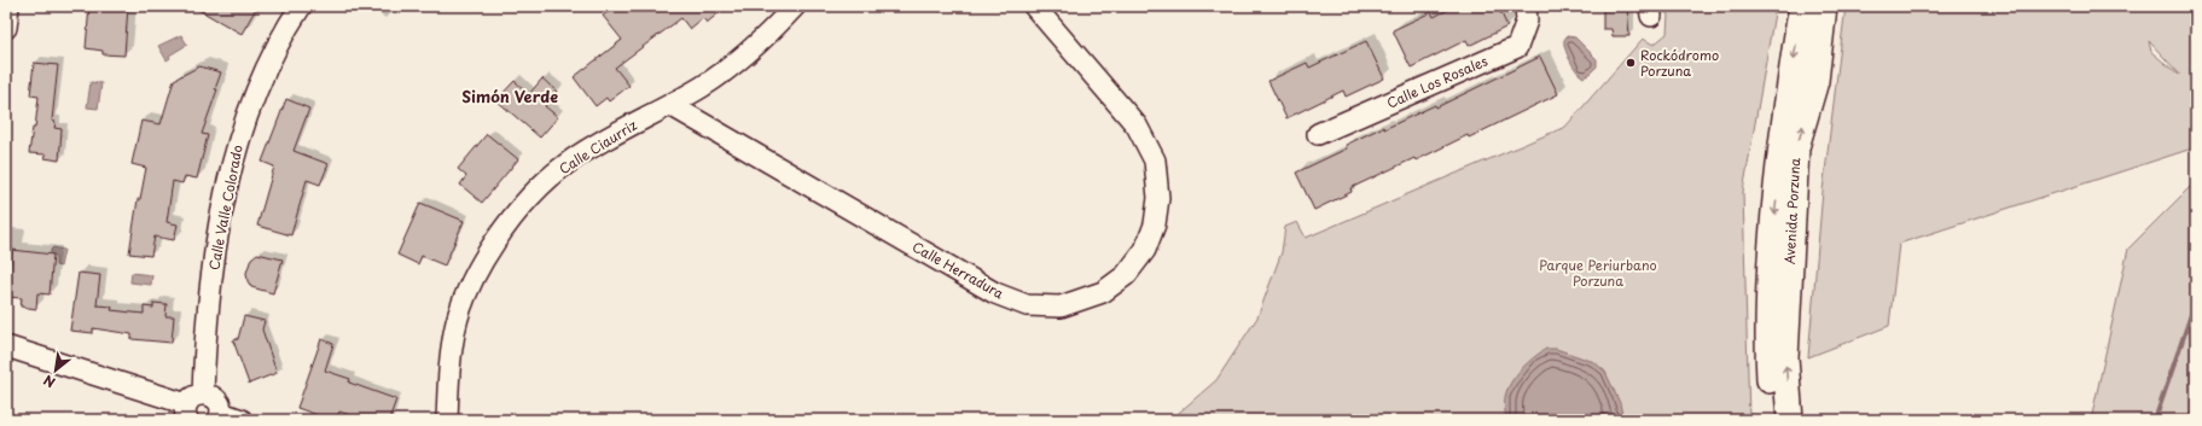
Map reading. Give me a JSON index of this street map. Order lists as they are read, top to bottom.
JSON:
{
  "streets": {
    "street": [
      "Calle Los Rosales",
      "Calle Ciaurriz",
      "Calle Valle Colorado",
      "Avenida Porzuna",
      "Calle Herradura"
    ]
  },
  "crossings": [
    ["Calle Ciaurriz", "Calle Herradura"]
  ],
  "districts": ["Simón Verde"],
  "parks": ["Parque Periurbano Porzuna"],
  "places": ["Rockódromo Porzuna"],
  "north": "bottom left"
}
